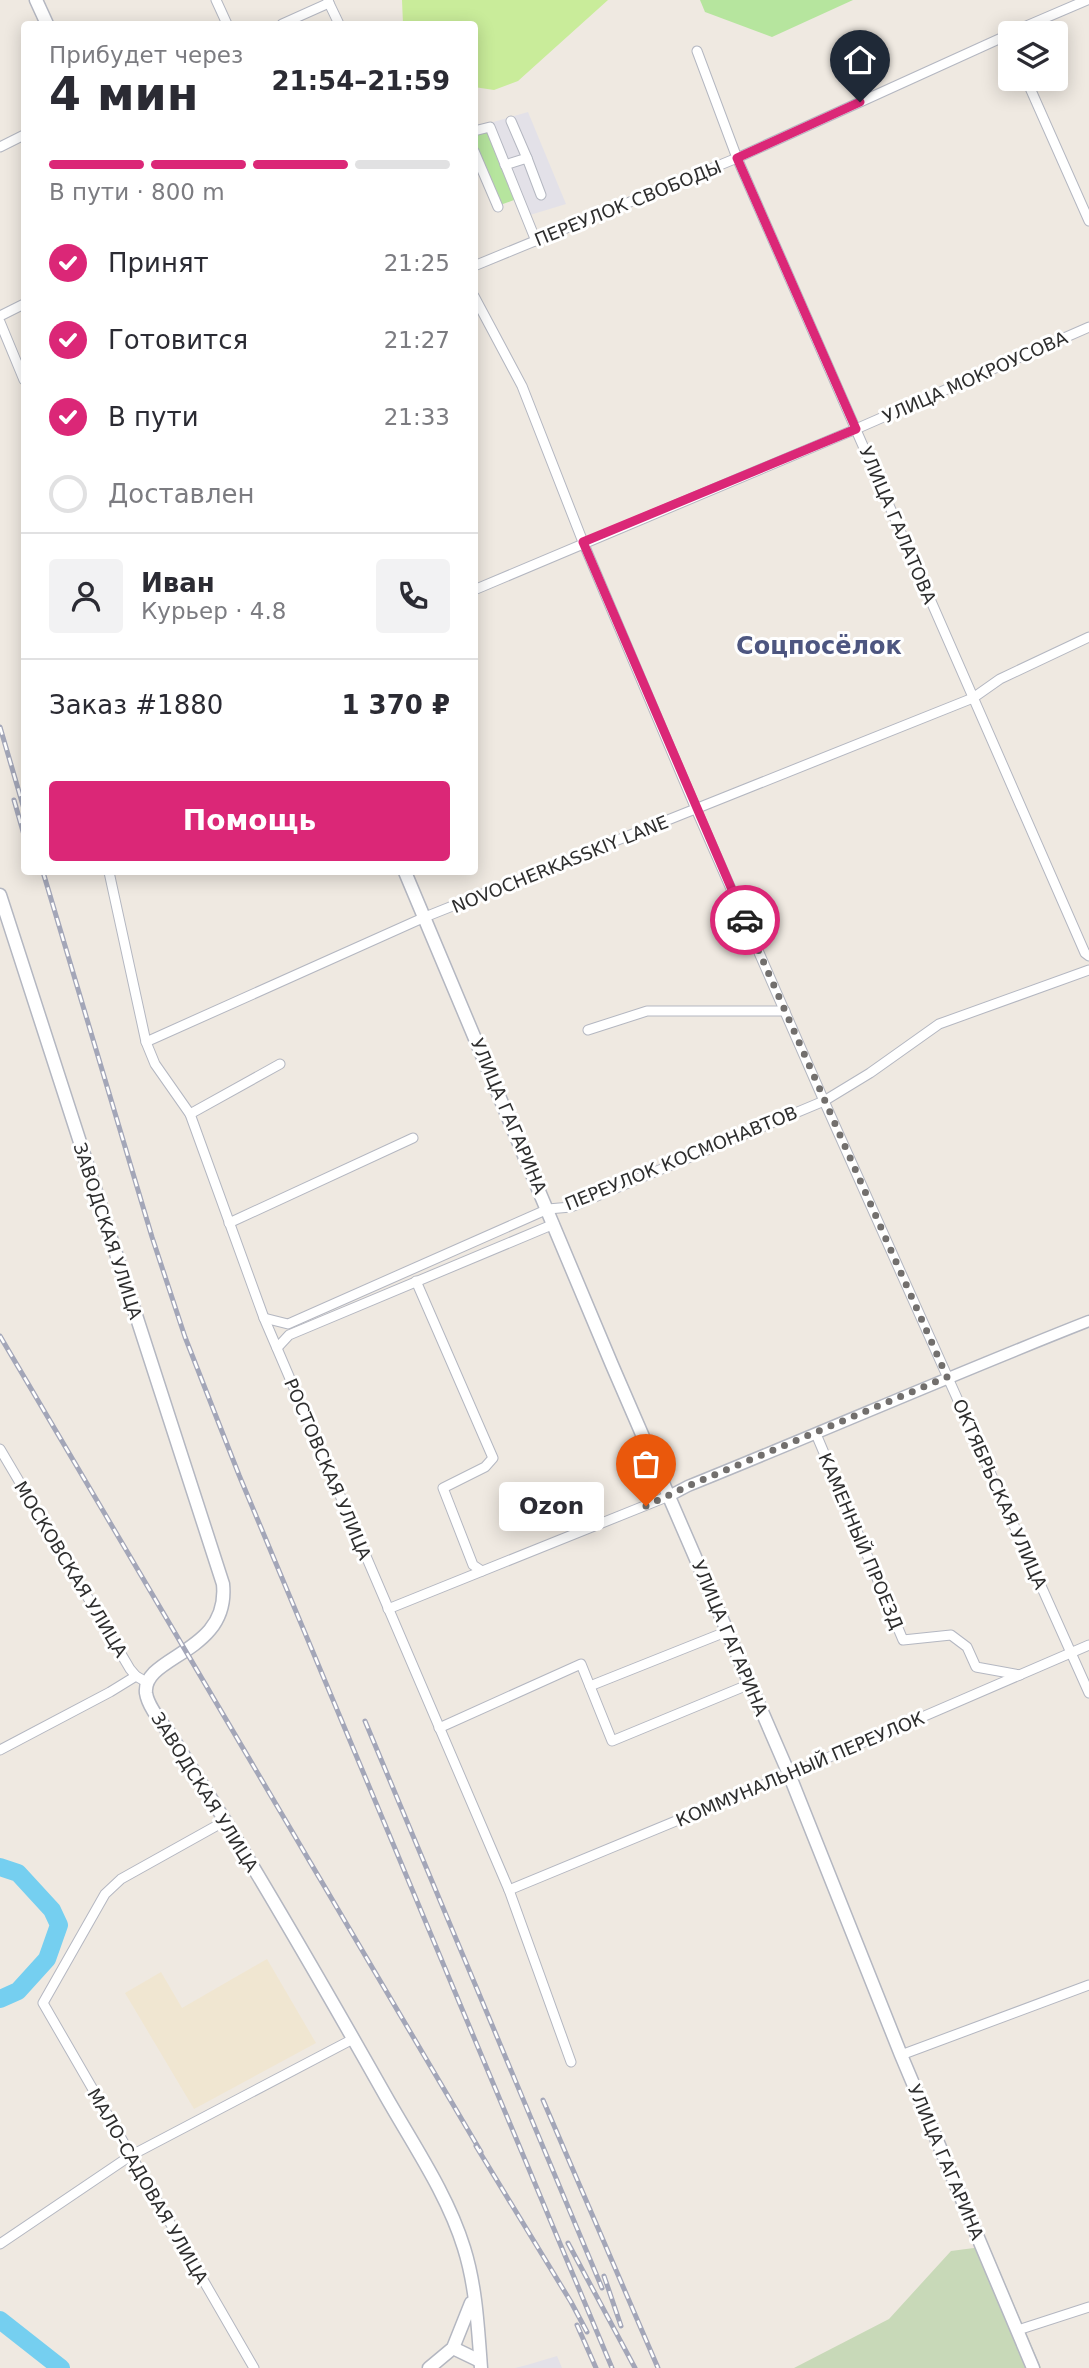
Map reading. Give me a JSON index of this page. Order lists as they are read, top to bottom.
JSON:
{
  "streets": {
    "main road": ["УЛИЦА ГАГАРИНА", "ЗАВОДСКАЯ УЛИЦА"],
    "street": [
      "ПЕРЕУЛОК СВОБОДЫ",
      "УЛИЦА МОКРОУСОВА",
      "УЛИЦА ГАЛАТОВА",
      "NOVOCHERKASSKIY LANE",
      "ПЕРЕУЛОК КОСМОНАВТОВ",
      "РОСТОВСКАЯ УЛИЦА",
      "ОКТЯБРЬСКАЯ УЛИЦА",
      "КАМЕННЫЙ ПРОЕЗД",
      "МОСКОВСКАЯ УЛИЦА",
      "КОММУНАЛЬНЫЙ ПЕРЕУЛОК",
      "МАЛО-САДОВАЯ УЛИЦА"
    ]
  },
  "crossings": [
    ["ПЕРЕУЛОК СВОБОДЫ", "УЛИЦА ГАЛАТОВА"],
    ["УЛИЦА МОКРОУСОВА", "УЛИЦА ГАЛАТОВА"],
    ["УЛИЦА МОКРОУСОВА", "ОКТЯБРЬСКАЯ УЛИЦА"],
    ["УЛИЦА ГАЛАТОВА", "NOVOCHERKASSKIY LANE"],
    ["NOVOCHERKASSKIY LANE", "УЛИЦА ГАГАРИНА"],
    ["NOVOCHERKASSKIY LANE", "РОСТОВСКАЯ УЛИЦА"],
    ["NOVOCHERKASSKIY LANE", "ОКТЯБРЬСКАЯ УЛИЦА"],
    ["УЛИЦА ГАГАРИНА", "ПЕРЕУЛОК КОСМОНАВТОВ"],
    ["УЛИЦА ГАГАРИНА", "КОММУНАЛЬНЫЙ ПЕРЕУЛОК"],
    ["ПЕРЕУЛОК КОСМОНАВТОВ", "РОСТОВСКАЯ УЛИЦА"],
    ["ПЕРЕУЛОК КОСМОНАВТОВ", "ОКТЯБРЬСКАЯ УЛИЦА"],
    ["ЗАВОДСКАЯ УЛИЦА", "МОСКОВСКАЯ УЛИЦА"],
    ["ЗАВОДСКАЯ УЛИЦА", "МАЛО-САДОВАЯ УЛИЦА"],
    ["РОСТОВСКАЯ УЛИЦА", "КОММУНАЛЬНЫЙ ПЕРЕУЛОК"],
    ["ОКТЯБРЬСКАЯ УЛИЦА", "КОММУНАЛЬНЫЙ ПЕРЕУЛОК"],
    ["КАМЕННЫЙ ПРОЕЗД", "КОММУНАЛЬНЫЙ ПЕРЕУЛОК"]
  ],
  "districts": ["Соцпосёлок"],
  "places": ["Ozon"],
  "page": {
    "heading": ["4 мин", "Прибудет через", "21:54–21:59"],
    "panel": [
      "Иван",
      "Курьер · 4.8",
      "Заказ #1880",
      "1 370 ₽"
    ],
    "bar": "В пути · 800 m",
    "list": [
      ["Принят", "21:25"],
      ["Готовится", "21:27"],
      ["В пути", "21:33"],
      "Доставлен"
    ],
    "buttons": "Помощь",
    "bubble": "Ozon"
  }
}
